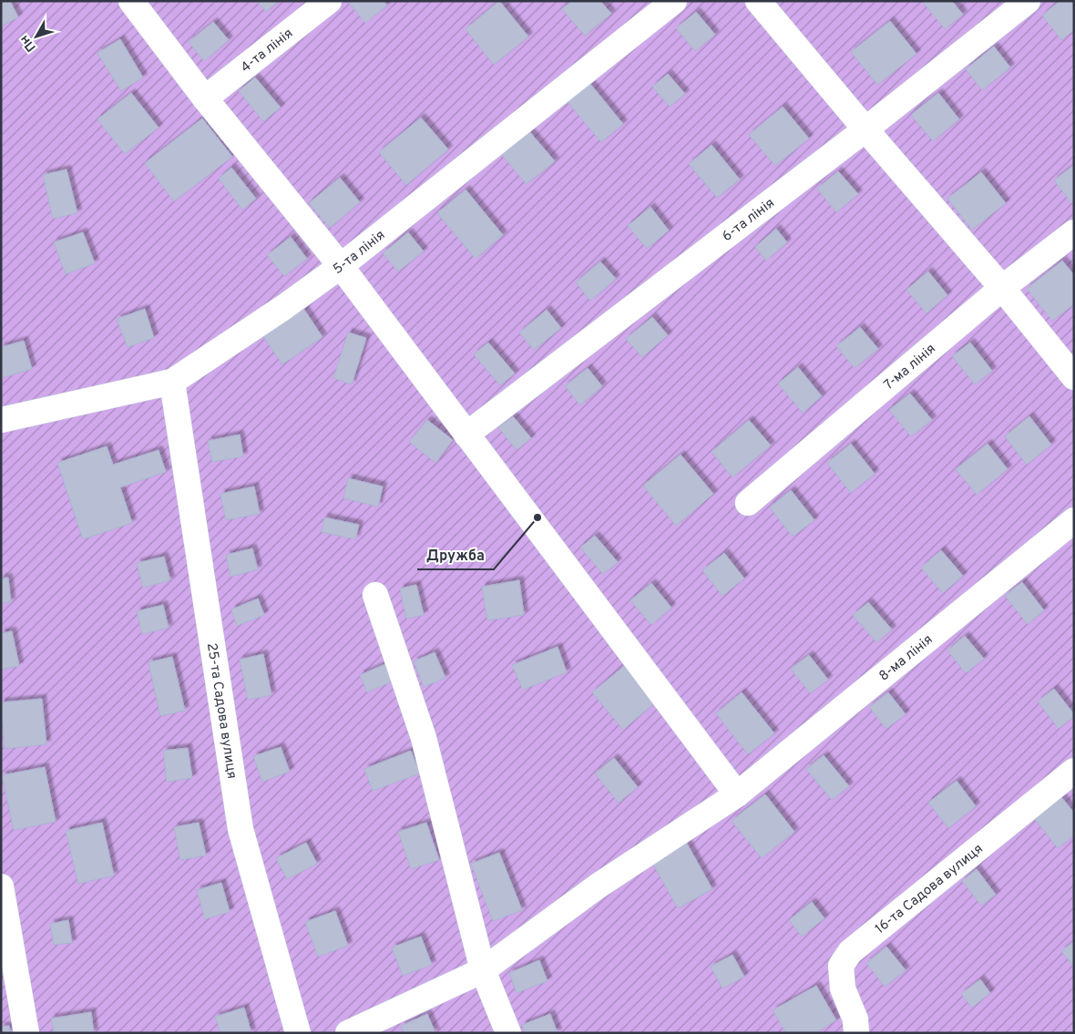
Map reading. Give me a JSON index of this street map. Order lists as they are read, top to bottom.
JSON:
{
  "streets": {
    "street": [
      "4-та лінія",
      "6-та лінія",
      "5-та лінія",
      "7-ма лінія",
      "8-ма лінія",
      "25-та Садова вулиця",
      "16-та Садова вулиця"
    ]
  },
  "crossings": [
    ["5-та лінія", "25-та Садова вулиця"]
  ],
  "places": ["Дружба"],
  "north": "bottom left"
}
